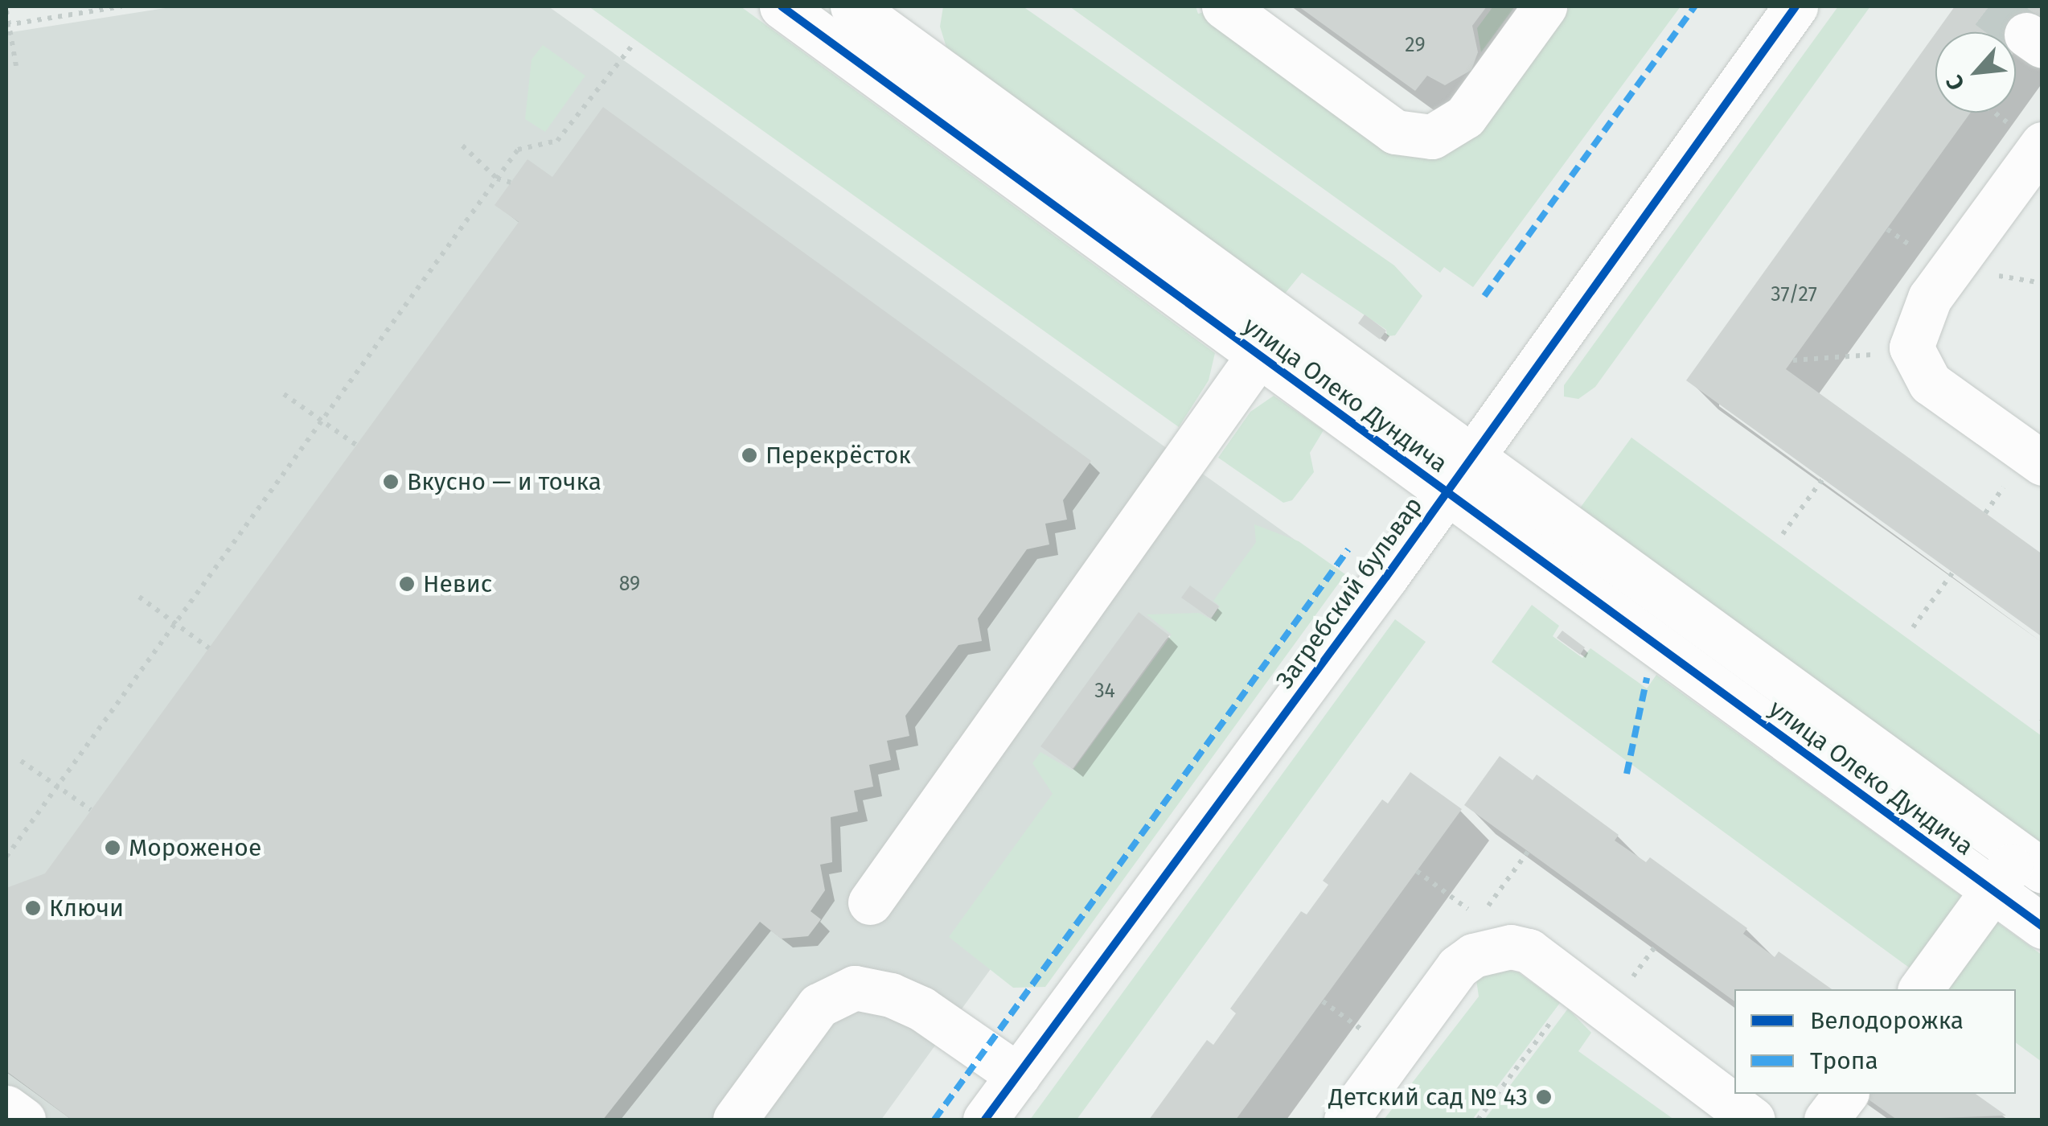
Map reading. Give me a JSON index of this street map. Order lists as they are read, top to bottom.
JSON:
{
  "streets": {
    "street": ["улица Олеко Дундича", "Загребский бульвар"]
  },
  "crossings": [
    ["улица Олеко Дундича", "Загребский бульвар"]
  ],
  "places": [
    "Перекрёсток",
    "Вкусно — и точка",
    "Невис",
    "Мороженое",
    "Ключи",
    "Детский сад № 43"
  ],
  "house_numbers": [
    "29",
    "37/27",
    "89",
    "34"
  ],
  "legend": ["Велодорожка", "Тропа"],
  "north": "bottom left"
}
